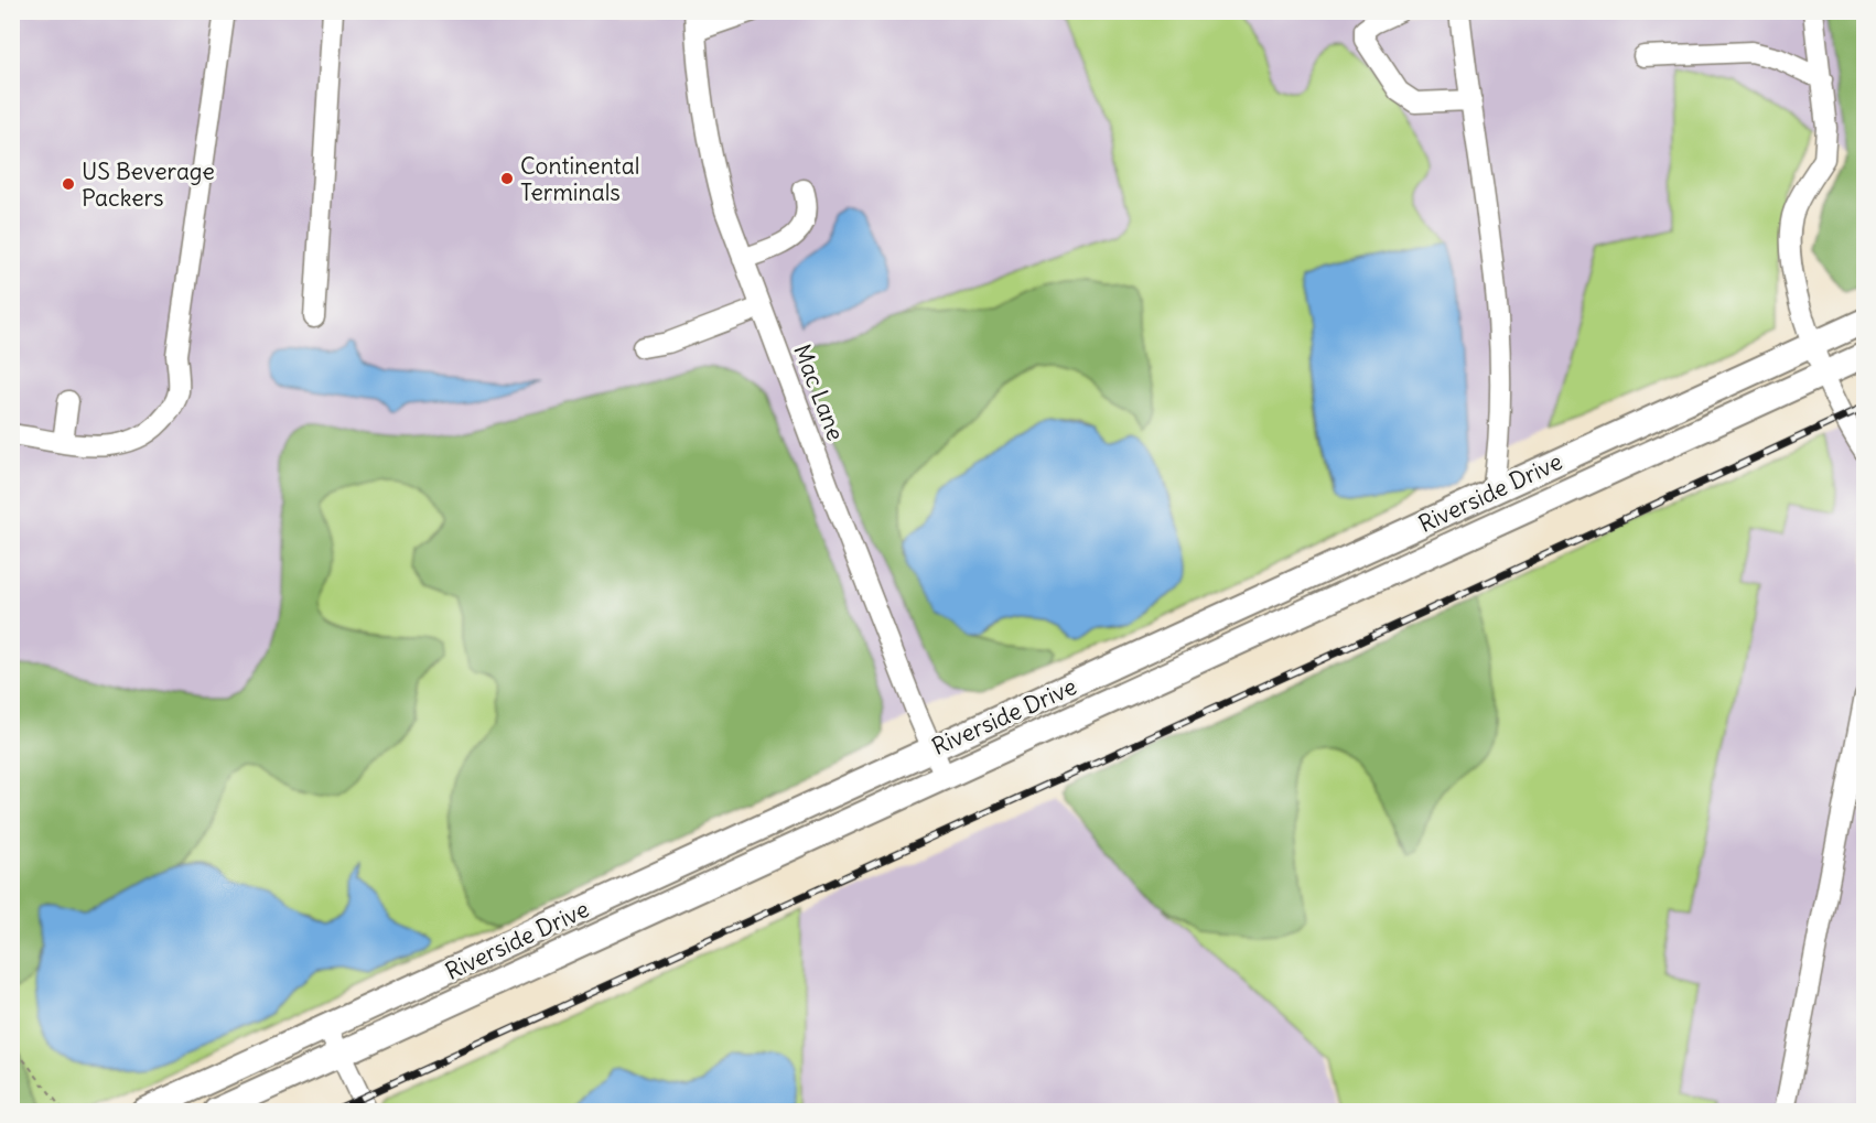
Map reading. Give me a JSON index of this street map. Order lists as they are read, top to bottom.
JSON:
{
  "streets": {
    "main road": ["Riverside Drive"],
    "street": ["Mac Lane"]
  },
  "crossings": [
    ["Mac Lane", "Riverside Drive"]
  ],
  "places": ["Continental Terminals", "US Beverage Packers"]
}
